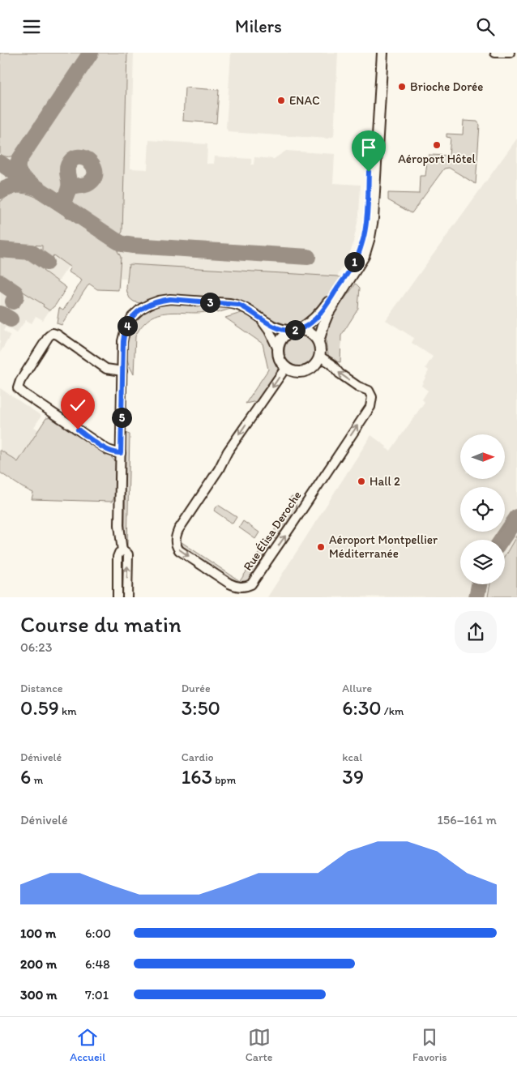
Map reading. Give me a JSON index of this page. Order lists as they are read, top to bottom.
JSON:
{
  "streets": {
    "street": ["Rue Élisa Deroche"]
  },
  "places": [
    "Brioche Dorée",
    "ENAC",
    "Aéroport Hôtel",
    "Hall 2",
    "Aéroport Montpellier Méditerranée"
  ],
  "north": "right",
  "page": {
    "header": "Milers",
    "pins": [
      "1",
      "3",
      "4",
      "2",
      "5"
    ],
    "heading": ["Course du matin", "06:23"],
    "stats": [
      ["Distance", "0.59 km"],
      ["Durée", "3:50"],
      ["Allure", "6:30 /km"],
      ["Dénivelé", "6 m"],
      ["Cardio", "163 bpm"],
      ["kcal", "39"]
    ],
    "chart": ["Dénivelé", "156–161 m"],
    "list": [
      {
        "name": "100 m",
        "note": "6:00"
      },
      {
        "name": "200 m",
        "note": "6:48"
      },
      {
        "name": "300 m",
        "note": "7:01"
      }
    ],
    "tabs": ["Accueil", "Carte", "Favoris"]
  }
}
